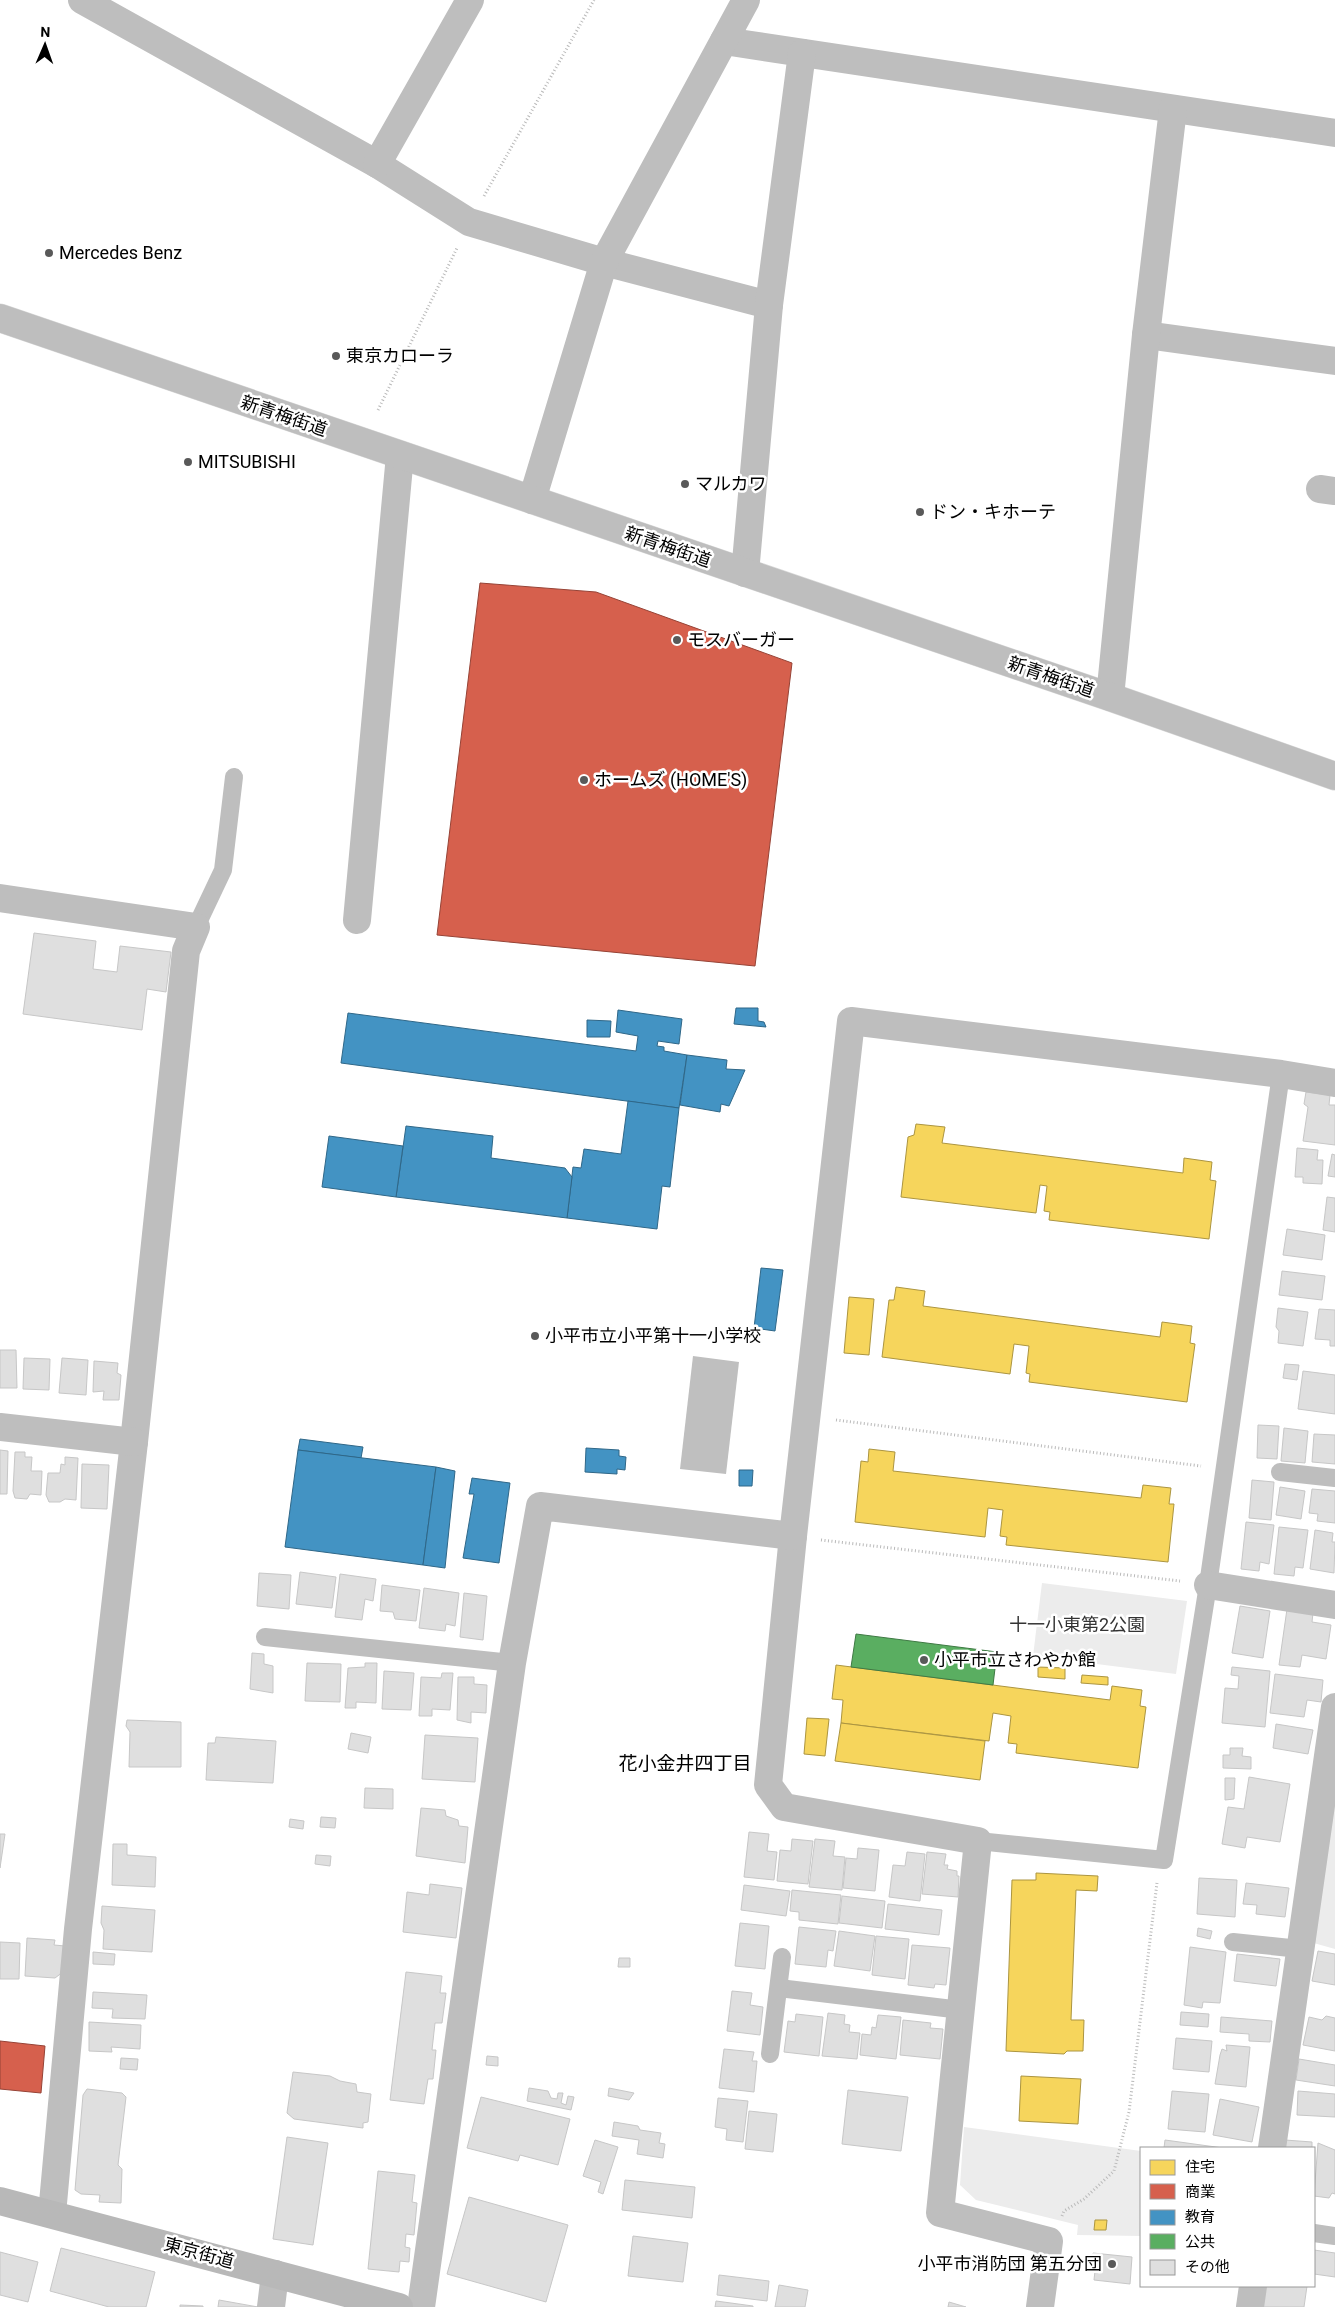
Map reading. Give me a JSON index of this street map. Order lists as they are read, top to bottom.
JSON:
{
  "streets": {
    "main road": ["東京街道"],
    "street": ["新青梅街道"]
  },
  "districts": ["花小金井四丁目"],
  "parks": ["十一小東第2公園"],
  "places": [
    "Mercedes Benz",
    "東京カローラ",
    "MITSUBISHI",
    "マルカワ",
    "ドン・キホーテ",
    "モスバーガー",
    "ホームズ (HOME'S)",
    "小平市立小平第十一小学校",
    "小平市立さわやか館",
    "小平市消防団 第五分団"
  ],
  "legend": [
    "住宅",
    "商業",
    "教育",
    "公共",
    "その他"
  ],
  "north": "top"
}
